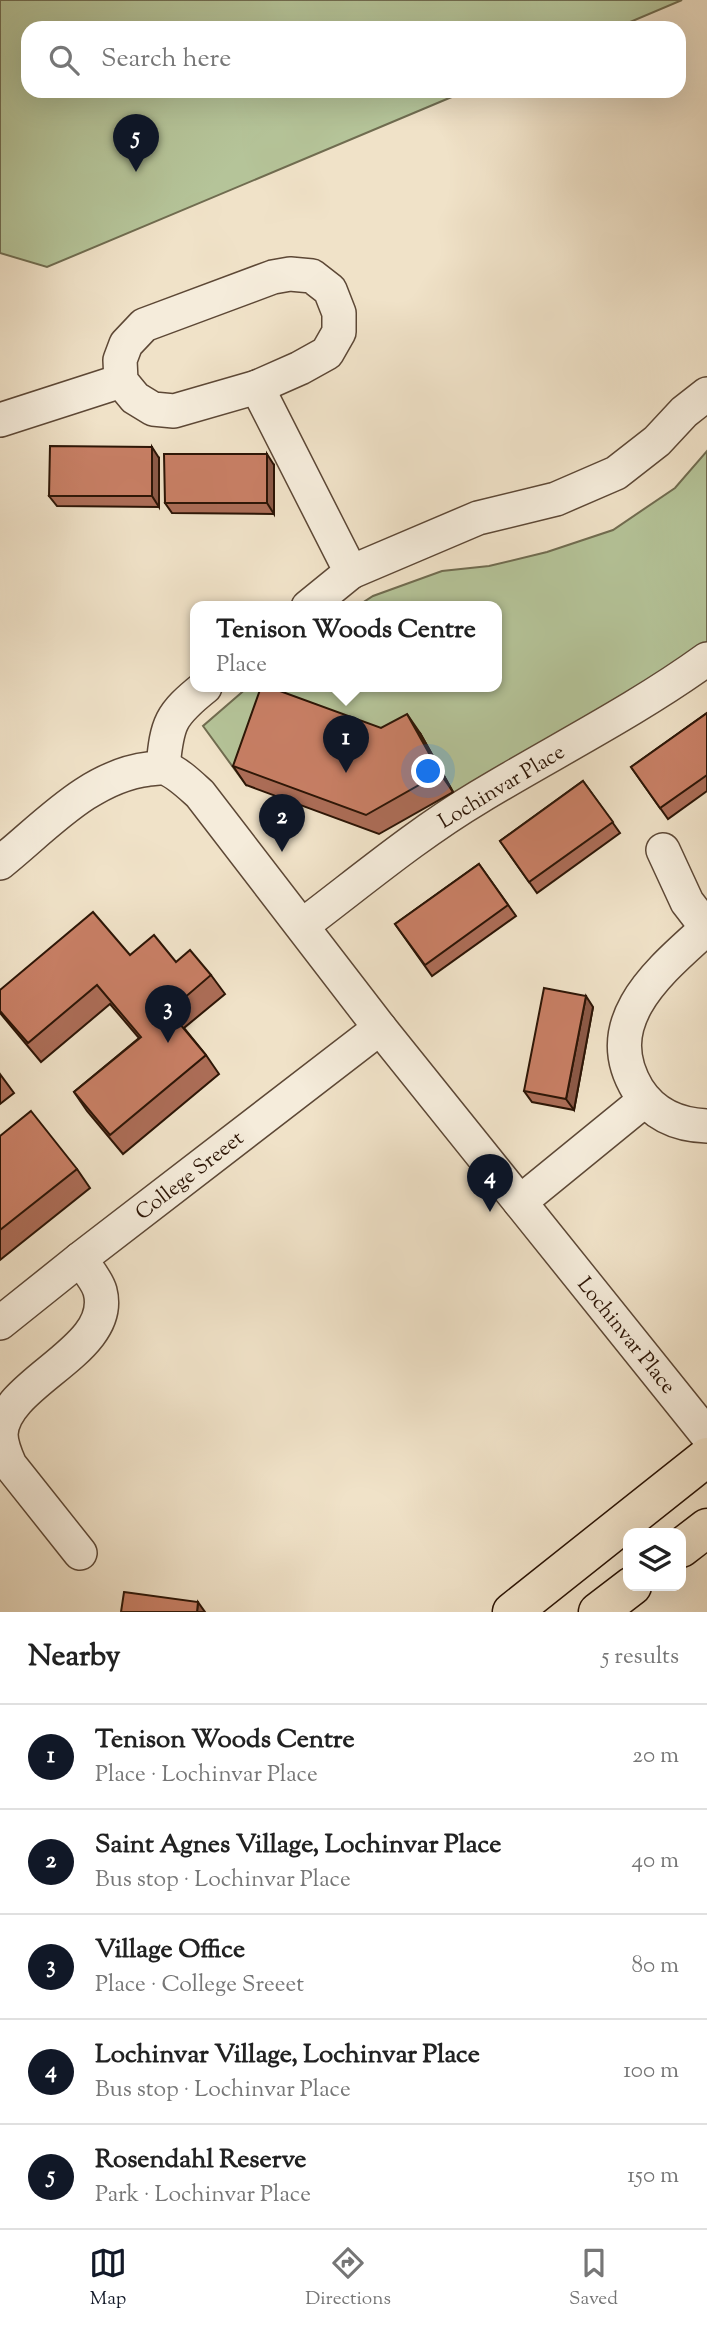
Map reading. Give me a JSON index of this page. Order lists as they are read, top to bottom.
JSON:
{
  "streets": {
    "street": ["Lochinvar Place", "College Sreeet"]
  },
  "crossings": [
    ["Lochinvar Place", "College Sreeet"]
  ],
  "page": {
    "search": "Search here",
    "pins": [
      "5",
      "1",
      "2",
      "3",
      "4"
    ],
    "popup": ["Tenison Woods Centre", "Place"],
    "heading": ["Nearby", "5 results"],
    "list": [
      {
        "mark": "1",
        "name": "Tenison Woods Centre",
        "note": "Place · Lochinvar Place",
        "value": "20 m"
      },
      {
        "mark": "2",
        "name": "Saint Agnes Village, Lochinvar Place",
        "note": "Bus stop · Lochinvar Place",
        "value": "40 m"
      },
      {
        "mark": "3",
        "name": "Village Office",
        "note": "Place · College Sreeet",
        "value": "80 m"
      },
      {
        "mark": "4",
        "name": "Lochinvar Village, Lochinvar Place",
        "note": "Bus stop · Lochinvar Place",
        "value": "100 m"
      },
      {
        "mark": "5",
        "name": "Rosendahl Reserve",
        "note": "Park · Lochinvar Place",
        "value": "150 m"
      }
    ],
    "nav": ["Map", "Directions", "Saved"]
  }
}
